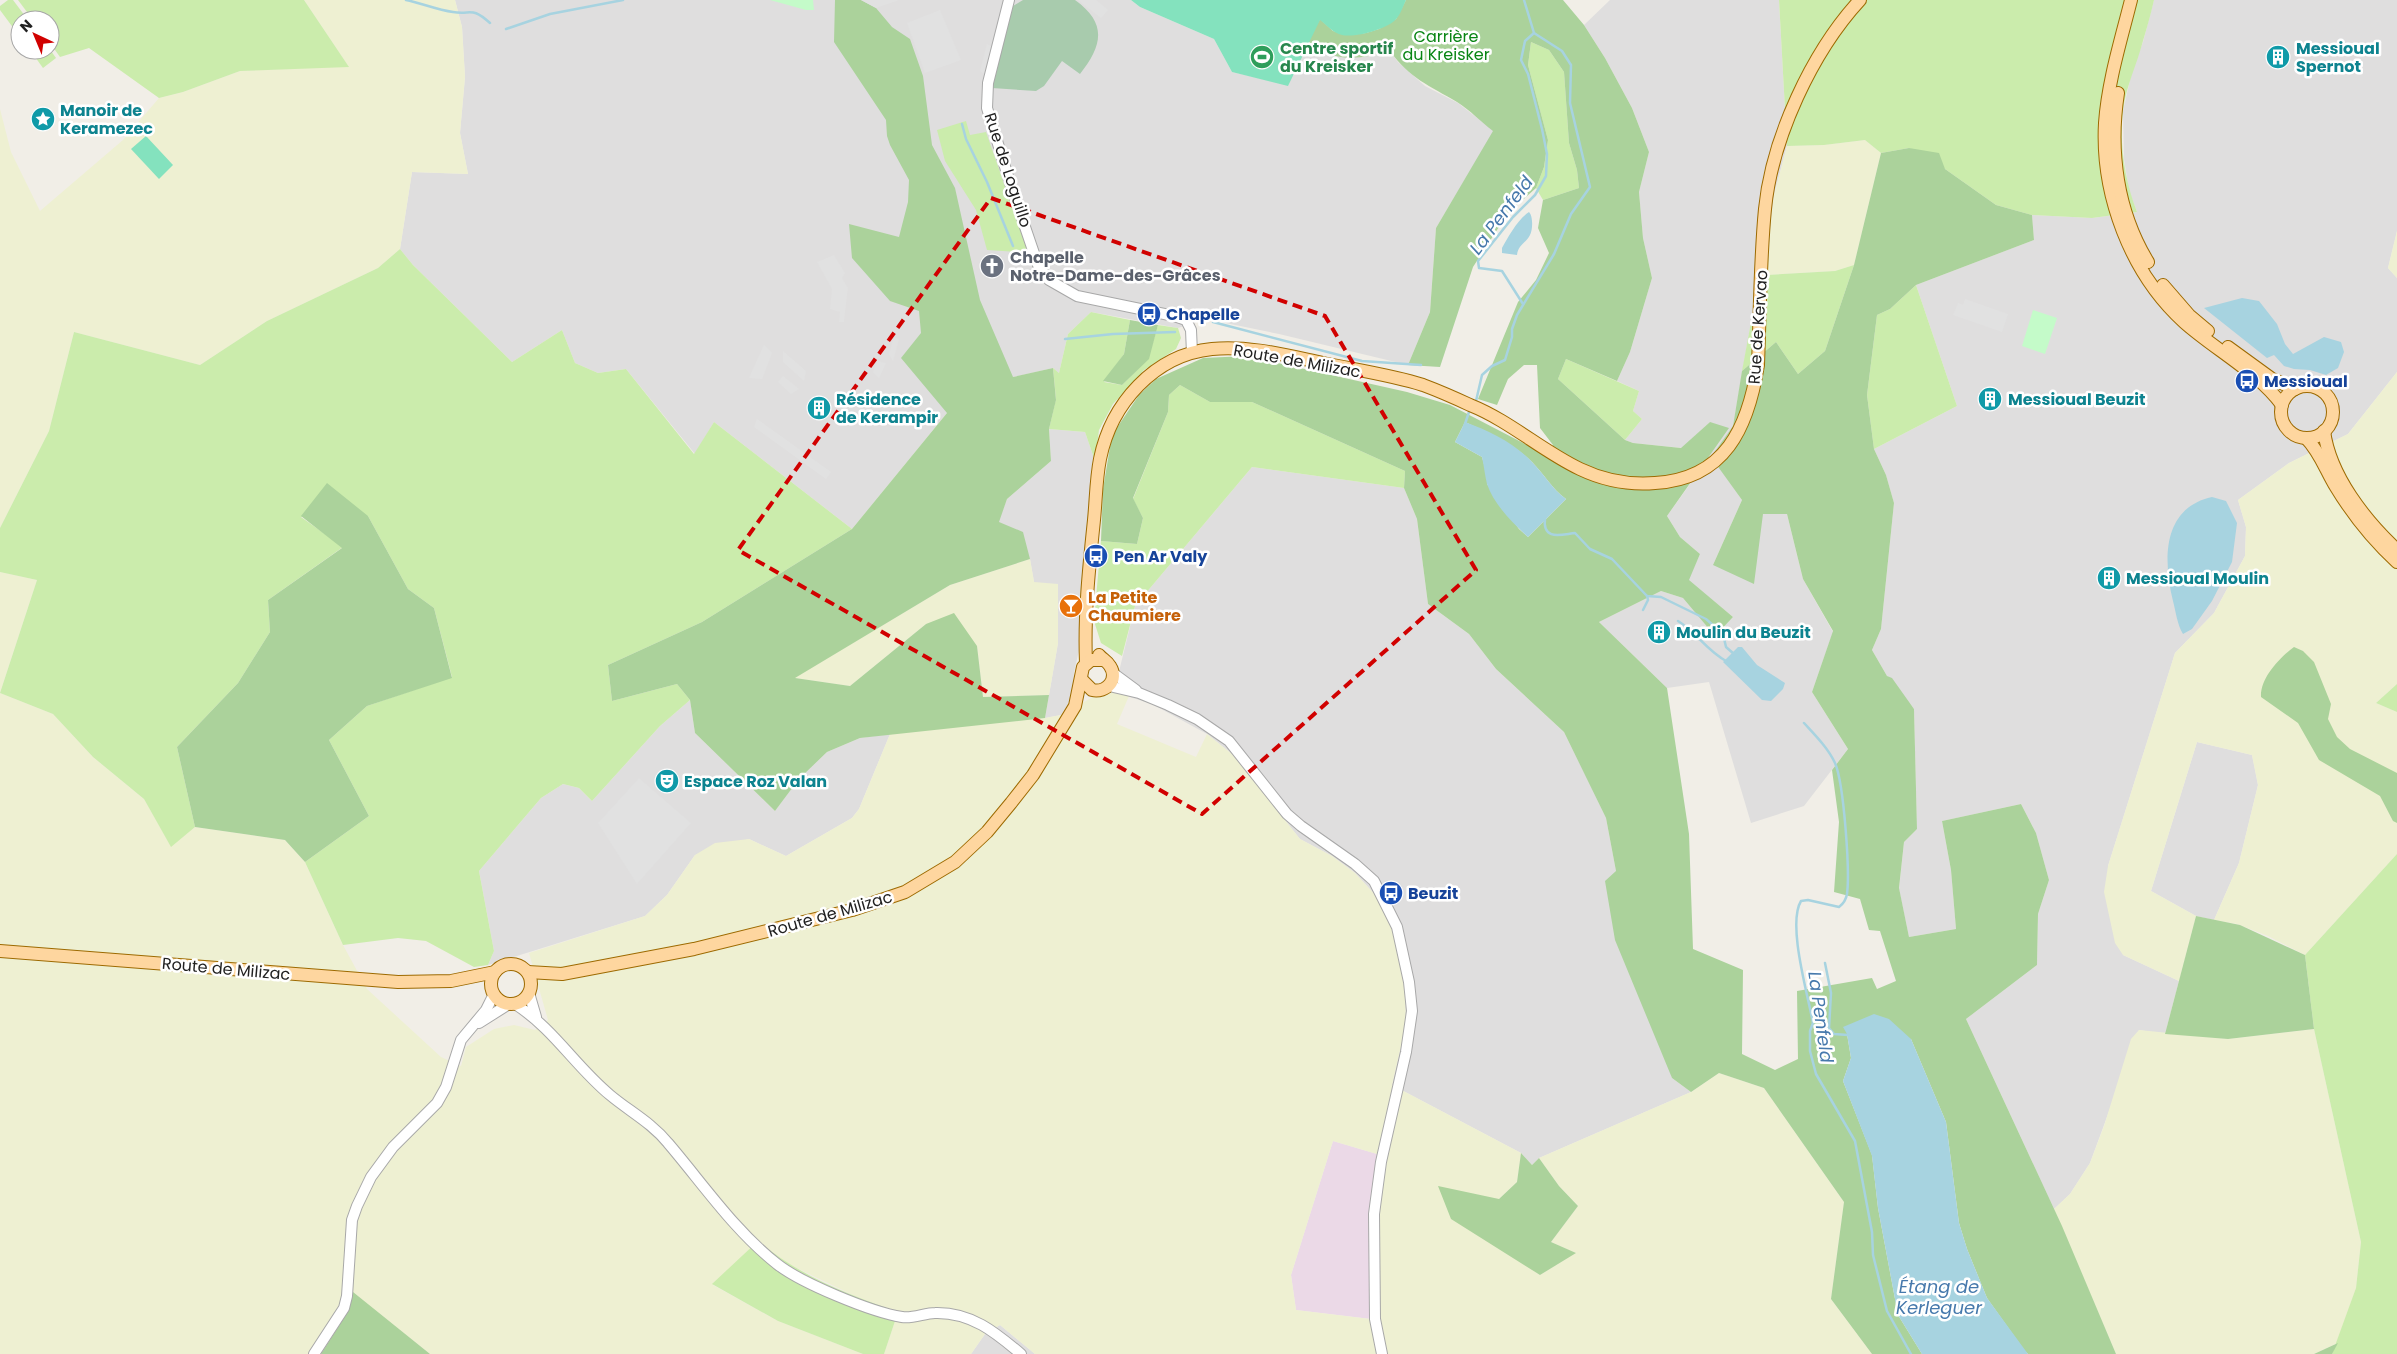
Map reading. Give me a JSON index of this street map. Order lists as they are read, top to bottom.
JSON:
{
  "streets": {
    "main road": ["Rue de Kervao", "Route de Milizac"],
    "street": ["Rue de Loguillo"]
  },
  "crossings": [
    ["Rue de Loguillo", "Route de Milizac"],
    ["Rue de Kervao", "Route de Milizac"]
  ],
  "water": ["La Penfeld", "Étang de Kerleguer"],
  "parks": ["Carrière du Kreisker"],
  "places": {
    "sports": ["Centre sportif du Kreisker"],
    "building": [
      "Messioual Spernot",
      "Messioual Beuzit",
      "Résidence de Kerampir",
      "Messioual Moulin",
      "Moulin du Beuzit"
    ],
    "place": ["Manoir de Keramezec"],
    "church": ["Chapelle Notre-Dame-des-Grâces"],
    "bus stop": [
      "Chapelle",
      "Messioual",
      "Pen Ar Valy",
      "Beuzit"
    ],
    "bar": ["La Petite Chaumiere"],
    "theatre": ["Espace Roz Valan"]
  },
  "north": "top left"
}
